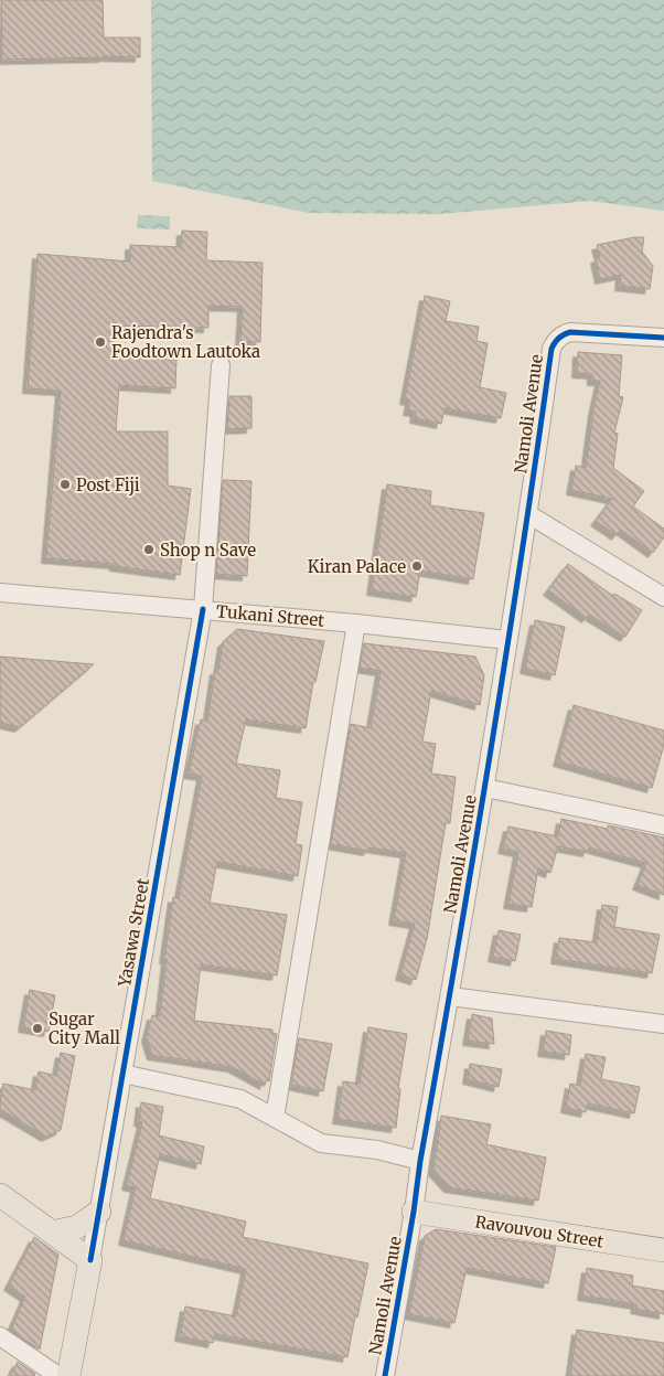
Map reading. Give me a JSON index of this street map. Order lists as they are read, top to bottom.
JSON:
{
  "streets": {
    "main road": ["Yasawa Street", "Ravouvou Street"],
    "street": ["Namoli Avenue", "Tukani Street"]
  },
  "crossings": [
    ["Namoli Avenue", "Tukani Street"],
    ["Namoli Avenue", "Ravouvou Street"],
    ["Tukani Street", "Yasawa Street"]
  ],
  "places": [
    "Rajendra's Foodtown Lautoka",
    "Post Fiji",
    "Shop n Save",
    "Kiran Palace",
    "Sugar City Mall"
  ]
}
